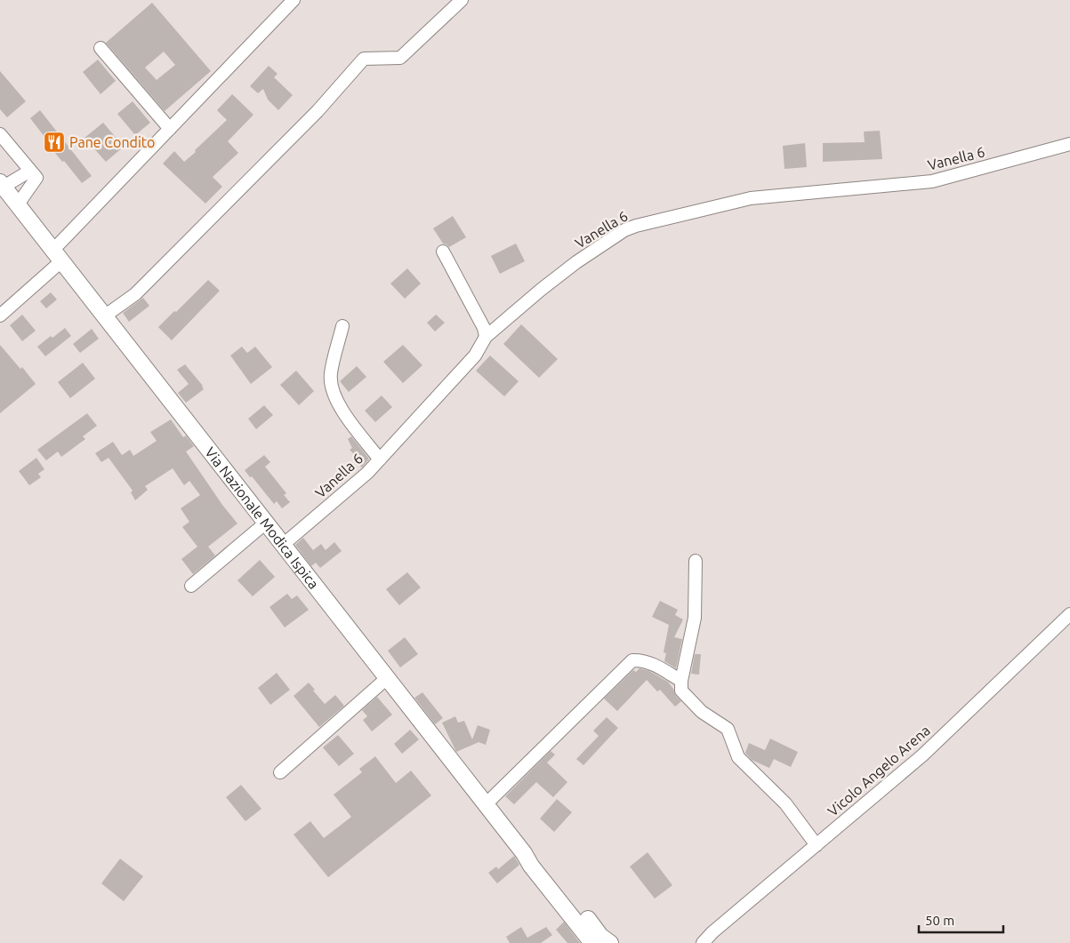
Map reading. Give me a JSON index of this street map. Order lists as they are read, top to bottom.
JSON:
{
  "streets": {
    "main road": ["Via Nazionale Modica Ispica"],
    "street": ["Vanella 6", "Vicolo Angelo Arena"]
  },
  "crossings": [
    ["Vanella 6", "Via Nazionale Modica Ispica"]
  ],
  "places": {
    "restaurant": ["Pane Condito"]
  },
  "scale_bar": "50 m"
}
